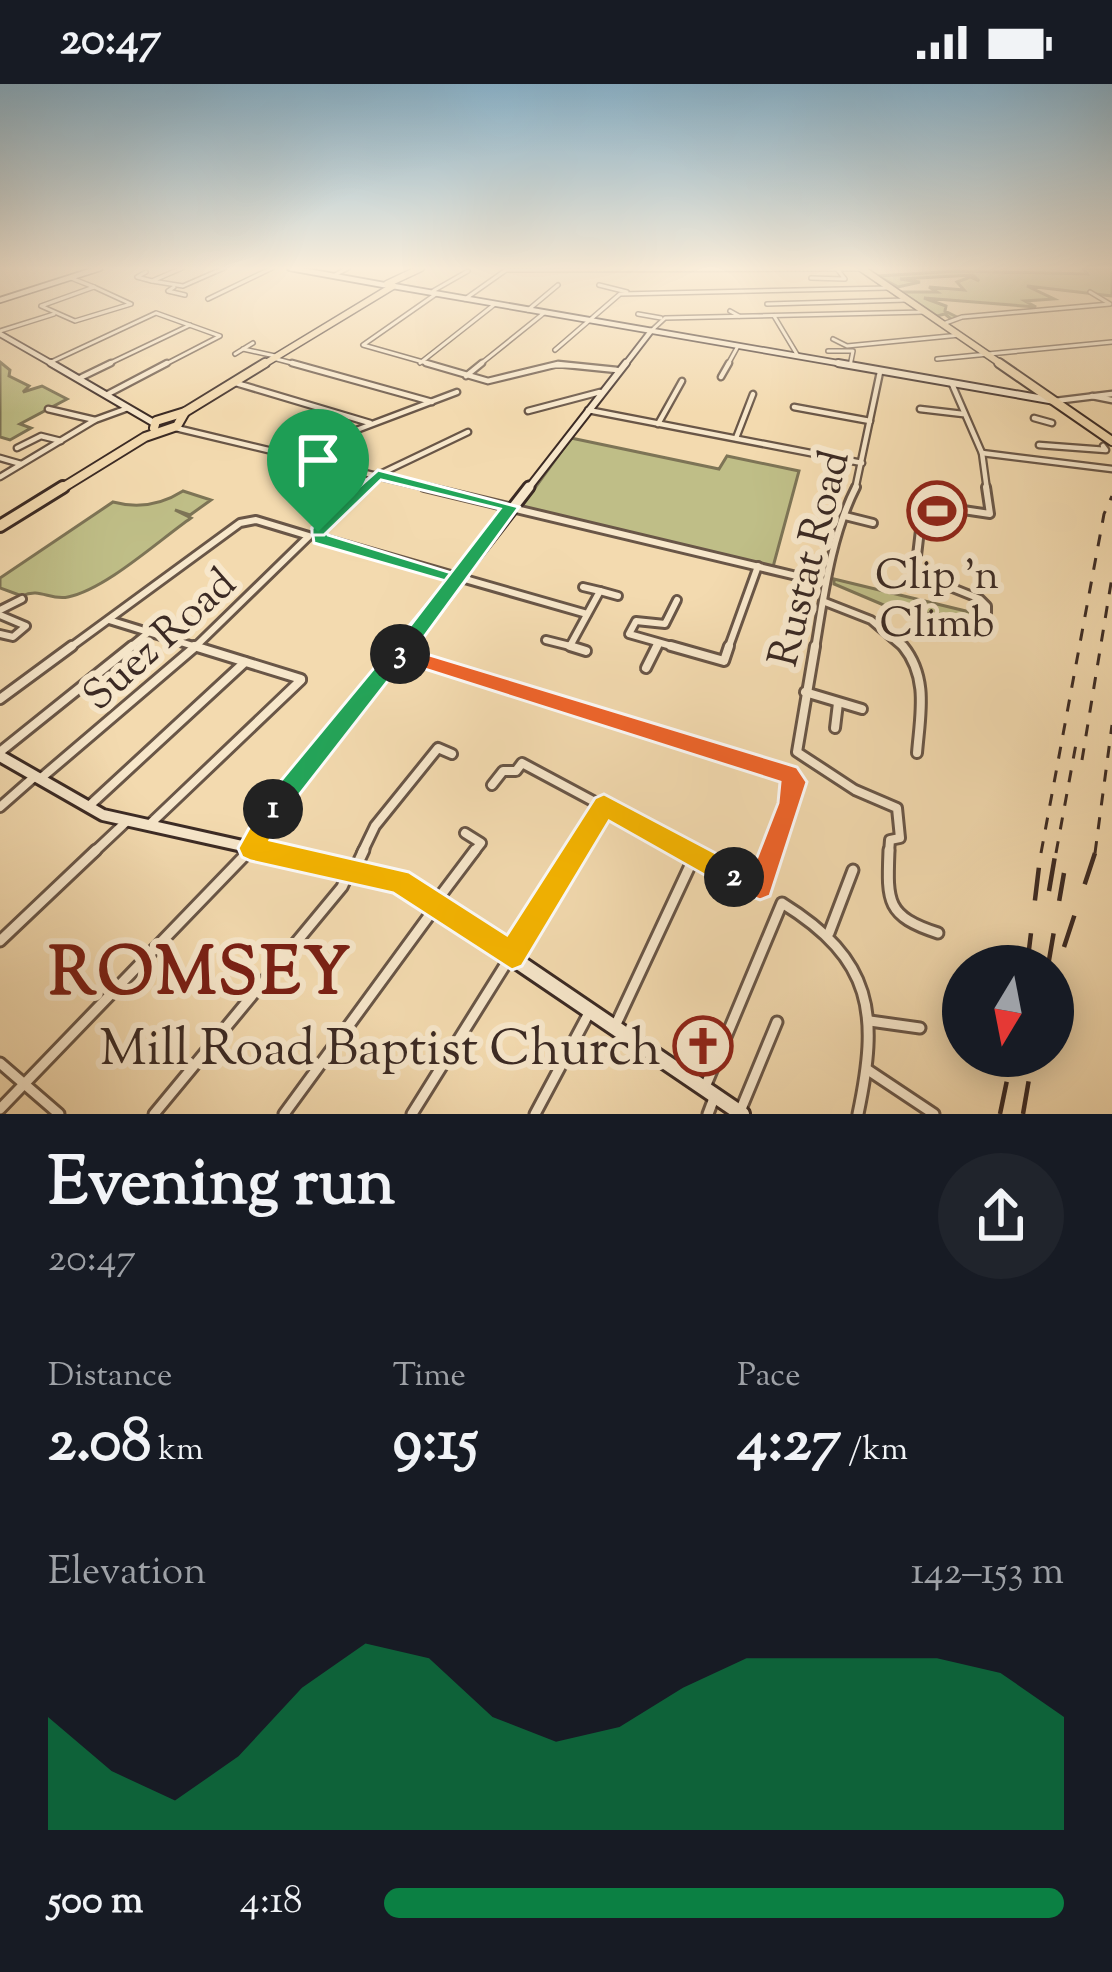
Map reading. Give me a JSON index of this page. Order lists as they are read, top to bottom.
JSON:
{
  "streets": {
    "street": ["Rustat Road", "Suez Road"]
  },
  "districts": ["ROMSEY"],
  "places": {
    "sports": ["Clip 'n Climb"],
    "church": ["Mill Road Baptist Church"]
  },
  "north": "bottom",
  "page": {
    "status": "20:47",
    "pins": ["3", "1", "2"],
    "heading": ["Evening run", "20:47"],
    "stats": [
      ["Distance", "2.08 km"],
      ["Time", "9:15"],
      ["Pace", "4:27 /km"]
    ],
    "chart": ["Elevation", "142–153 m"],
    "list": [
      {
        "name": "500 m",
        "note": "4:18"
      }
    ]
  }
}
